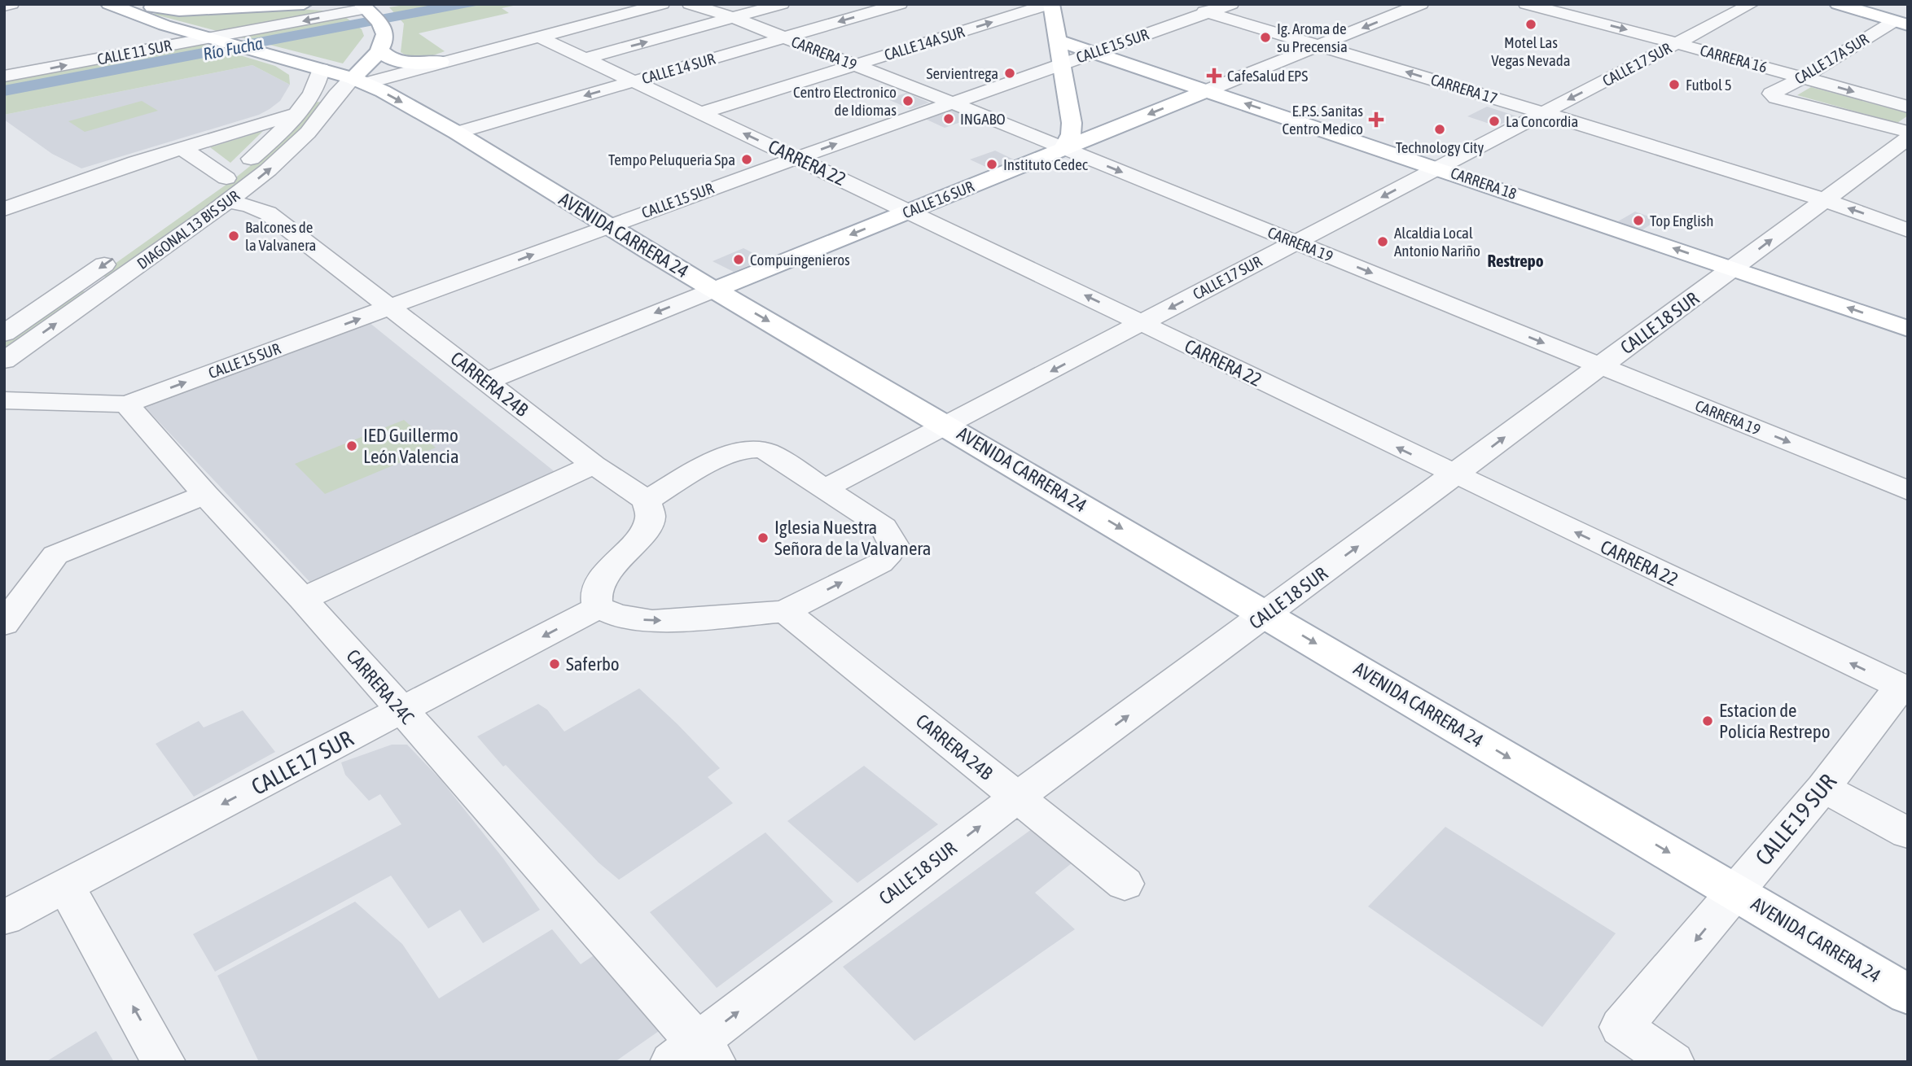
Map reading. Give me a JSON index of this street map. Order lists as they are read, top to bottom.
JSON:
{
  "streets": {
    "main road": ["CARRERA 18", "CALLE 16 SUR", "AVENIDA CARRERA 24"],
    "street": [
      "CALLE 14A SUR",
      "CALLE 15 SUR",
      "CALLE 11 SUR",
      "CARRERA 19",
      "CARRERA 16",
      "CALLE 17A SUR",
      "CALLE 17 SUR",
      "CALLE 14 SUR",
      "CARRERA 17",
      "CARRERA 22",
      "DIAGONAL 13 BIS SUR",
      "CALLE 18 SUR",
      "CARRERA 24B",
      "CARRERA 24C",
      "CALLE 19 SUR"
    ]
  },
  "crossings": [
    ["CALLE 14A SUR", "CARRERA 19"],
    ["CALLE 14A SUR", "CARRERA 22"],
    ["CALLE 15 SUR", "CARRERA 19"],
    ["CALLE 15 SUR", "CARRERA 17"],
    ["CALLE 15 SUR", "CARRERA 22"],
    ["CALLE 15 SUR", "CARRERA 18"],
    ["CALLE 15 SUR", "AVENIDA CARRERA 24"],
    ["CALLE 15 SUR", "CARRERA 24B"],
    ["CALLE 15 SUR", "CARRERA 24C"],
    ["CALLE 11 SUR", "AVENIDA CARRERA 24"],
    ["CARRERA 19", "CALLE 17 SUR"],
    ["CARRERA 19", "CALLE 14 SUR"],
    ["CARRERA 19", "CALLE 16 SUR"],
    ["CARRERA 19", "CALLE 18 SUR"],
    ["CARRERA 16", "CALLE 17A SUR"],
    ["CARRERA 16", "CALLE 17 SUR"],
    ["CALLE 17 SUR", "CARRERA 17"],
    ["CALLE 17 SUR", "CARRERA 22"],
    ["CALLE 17 SUR", "CARRERA 18"],
    ["CALLE 17 SUR", "AVENIDA CARRERA 24"],
    ["CALLE 17 SUR", "CARRERA 24C"],
    ["CALLE 14 SUR", "CARRERA 22"],
    ["CALLE 14 SUR", "AVENIDA CARRERA 24"],
    ["CARRERA 17", "CALLE 16 SUR"],
    ["CARRERA 17", "CALLE 18 SUR"],
    ["CARRERA 22", "CALLE 16 SUR"],
    ["CARRERA 22", "CALLE 18 SUR"],
    ["CARRERA 22", "CALLE 19 SUR"],
    ["CARRERA 18", "CALLE 16 SUR"],
    ["CARRERA 18", "CALLE 18 SUR"],
    ["CALLE 16 SUR", "AVENIDA CARRERA 24"],
    ["CALLE 16 SUR", "CARRERA 24B"],
    ["DIAGONAL 13 BIS SUR", "AVENIDA CARRERA 24"],
    ["DIAGONAL 13 BIS SUR", "CARRERA 24B"],
    ["AVENIDA CARRERA 24", "CALLE 18 SUR"],
    ["AVENIDA CARRERA 24", "CALLE 19 SUR"],
    ["CALLE 18 SUR", "CARRERA 24B"],
    ["CALLE 18 SUR", "CARRERA 24C"]
  ],
  "one_way": [
    "CALLE 14A SUR",
    "CARRERA 19",
    "CARRERA 16",
    "CALLE 17 SUR",
    "CARRERA 17",
    "CARRERA 22",
    "CARRERA 18",
    "AVENIDA CARRERA 24",
    "CALLE 18 SUR"
  ],
  "districts": ["Restrepo"],
  "water": ["Río Fucha"],
  "places": {
    "other": [
      "Motel Las Vegas Nevada",
      "Ig. Aroma de su Precensia",
      "Servientrega",
      "Futbol 5",
      "Centro Electronico de Idiomas",
      "INGABO",
      "La Concordia",
      "Technology City",
      "Tempo Peluqueria Spa",
      "Instituto Cedec",
      "Top English",
      "Balcones de la Valvanera",
      "Alcaldia Local Antonio Nariño",
      "Compuingenieros",
      "IED Guillermo León Valencia",
      "Iglesia Nuestra Señora de la Valvanera",
      "Saferbo",
      "Estacion de Policía Restrepo"
    ],
    "health": ["CafeSalud EPS", "E.P.S. Sanitas Centro Medico"]
  }
}
